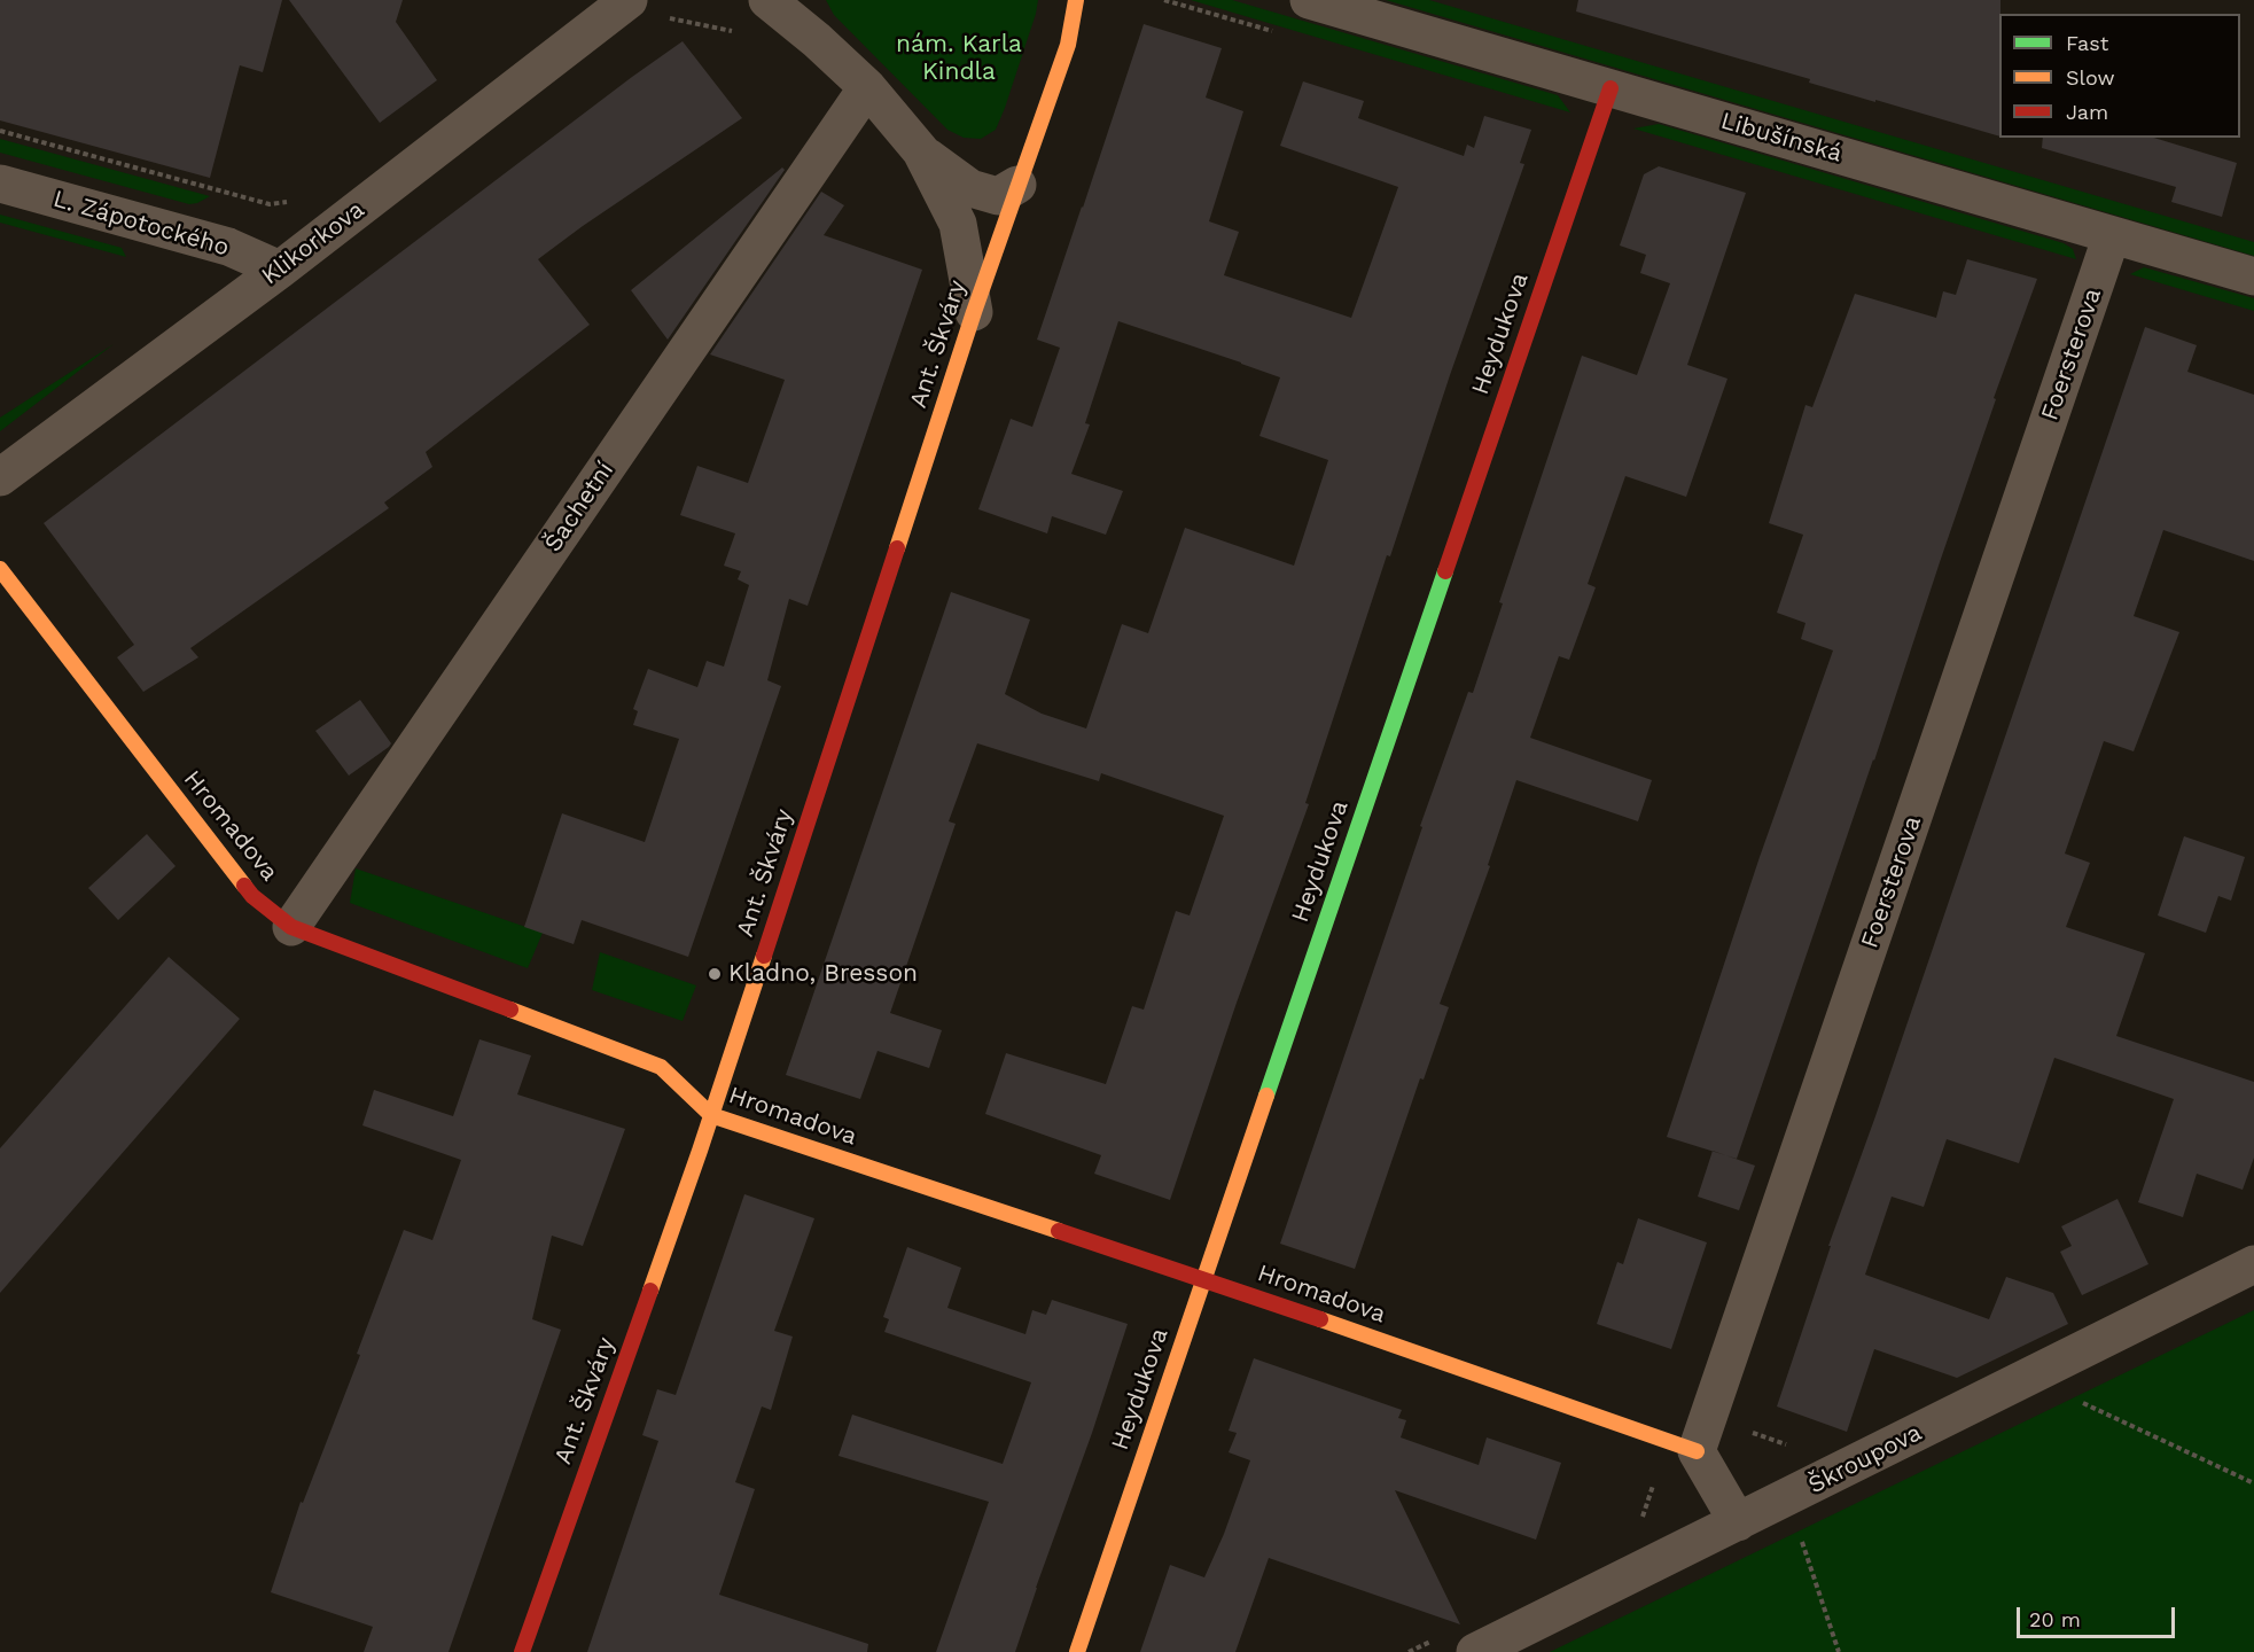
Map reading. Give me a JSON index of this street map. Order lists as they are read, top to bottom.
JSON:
{
  "streets": {
    "street": [
      "Libušínská",
      "L. Zápotockého",
      "Klikorkova",
      "Heydukova",
      "Ant. Škváry",
      "Foersterova",
      "Šachetní",
      "Hromadova",
      "Škroupova"
    ]
  },
  "crossings": [
    ["Libušínská", "Heydukova"],
    ["Libušínská", "Foersterova"],
    ["L. Zápotockého", "Klikorkova"],
    ["Heydukova", "Hromadova"],
    ["Ant. Škváry", "Hromadova"],
    ["Foersterova", "Hromadova"],
    ["Šachetní", "Hromadova"]
  ],
  "parks": ["nám. Karla Kindla"],
  "places": ["Kladno, Bresson"],
  "legend": ["Fast", "Slow", "Jam"],
  "scale_bar": "20 m"
}
